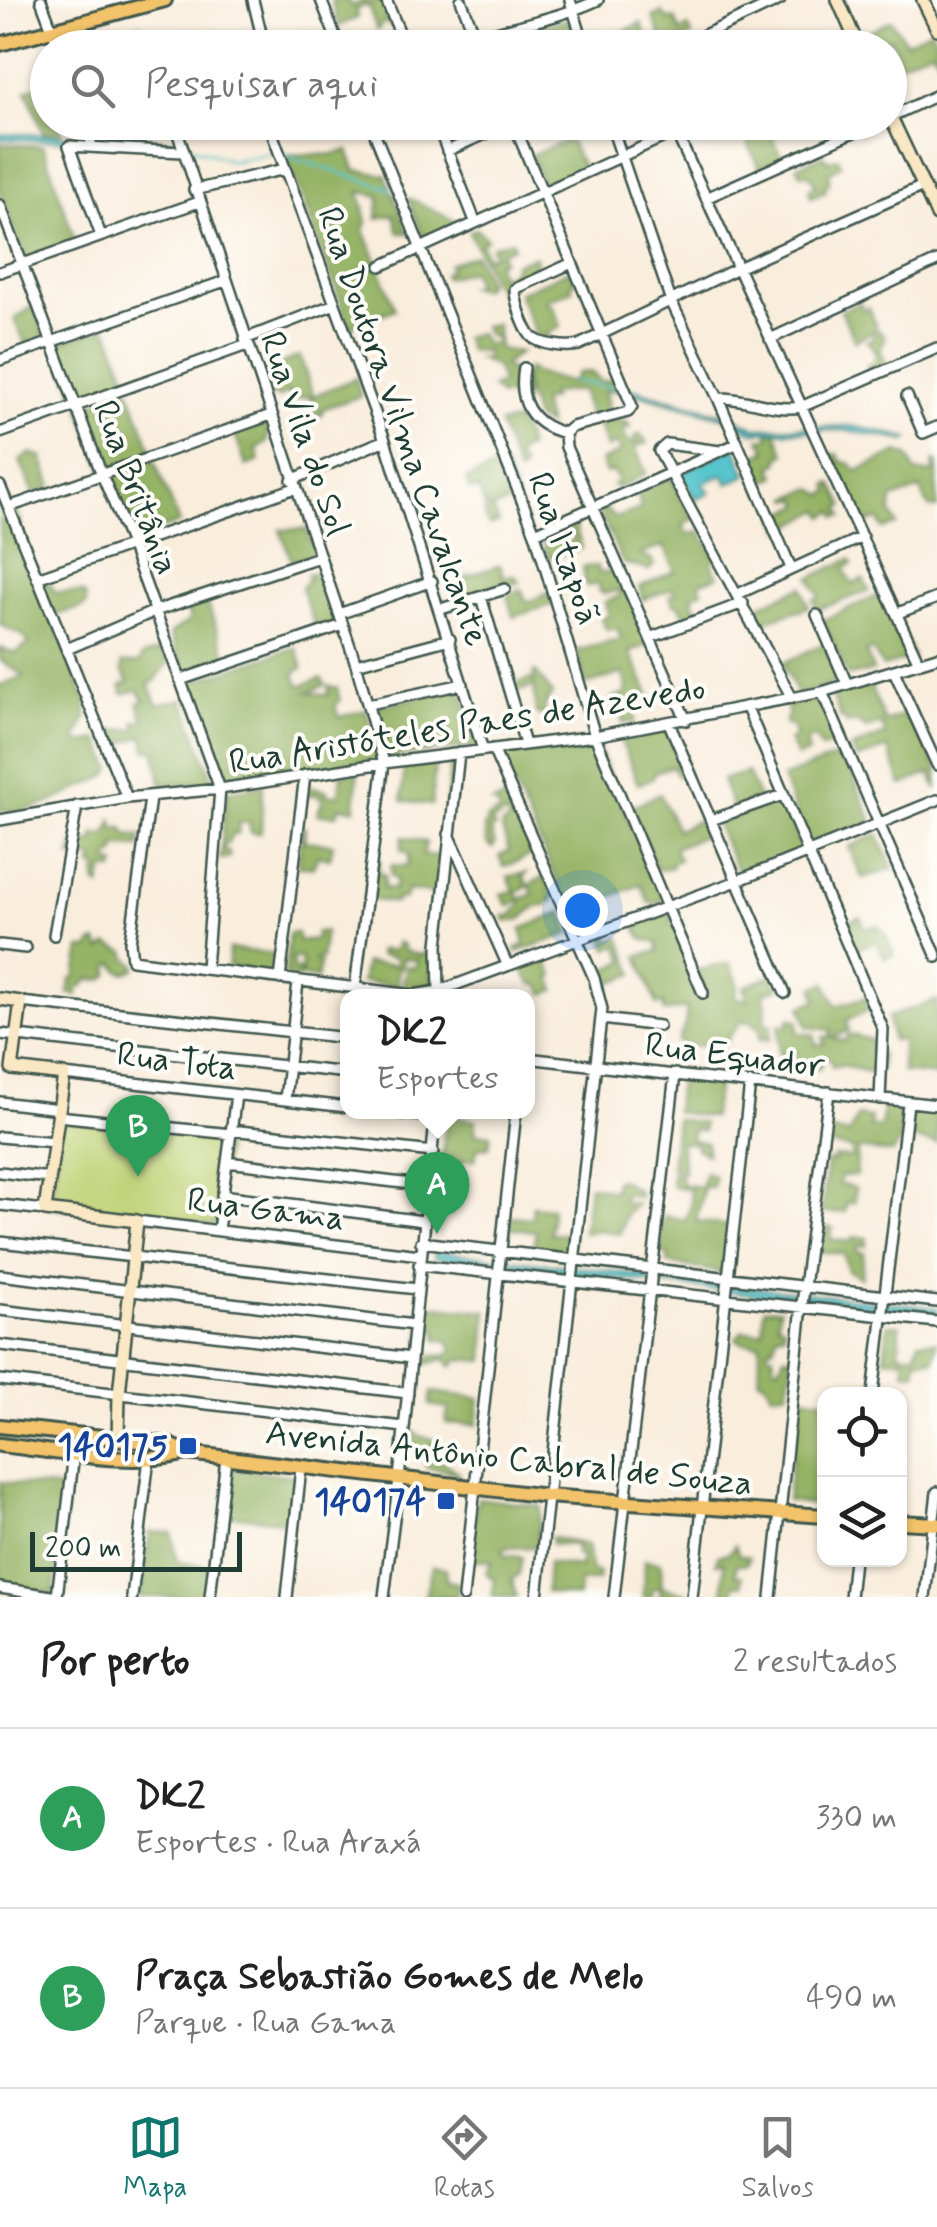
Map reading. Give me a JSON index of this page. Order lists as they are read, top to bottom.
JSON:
{
  "streets": {
    "main road": ["Avenida Antônio Cabral de Souza"],
    "street": [
      "Rua Doutora Vilma Cavalcante",
      "Rua Vila do Sol",
      "Rua Britânia",
      "Rua Itapoã",
      "Rua Aristóteles Paes de Azevedo",
      "Rua Equador",
      "Rua Tota",
      "Rua Gama"
    ]
  },
  "crossings": [
    ["Rua Doutora Vilma Cavalcante", "Rua Aristóteles Paes de Azevedo"],
    ["Rua Doutora Vilma Cavalcante", "Rua Equador"],
    ["Rua Doutora Vilma Cavalcante", "Rua Gama"],
    ["Rua Doutora Vilma Cavalcante", "Avenida Antônio Cabral de Souza"],
    ["Rua Vila do Sol", "Rua Aristóteles Paes de Azevedo"],
    ["Rua Britânia", "Rua Aristóteles Paes de Azevedo"],
    ["Rua Itapoã", "Rua Aristóteles Paes de Azevedo"]
  ],
  "places": {
    "transit": ["140175", "140174"]
  },
  "scale_bar": "200 m",
  "page": {
    "search": "Pesquisar aqui",
    "popup": ["DK2", "Esportes"],
    "pins": ["B", "A"],
    "scale": "200 m",
    "heading": ["Por perto", "2 resultados"],
    "list": [
      {
        "mark": "A",
        "name": "DK2",
        "note": "Esportes · Rua Araxá",
        "value": "330 m"
      },
      {
        "mark": "B",
        "name": "Praça Sebastião Gomes de Melo",
        "note": "Parque · Rua Gama",
        "value": "490 m"
      }
    ],
    "nav": ["Mapa", "Rotas", "Salvos"]
  }
}
